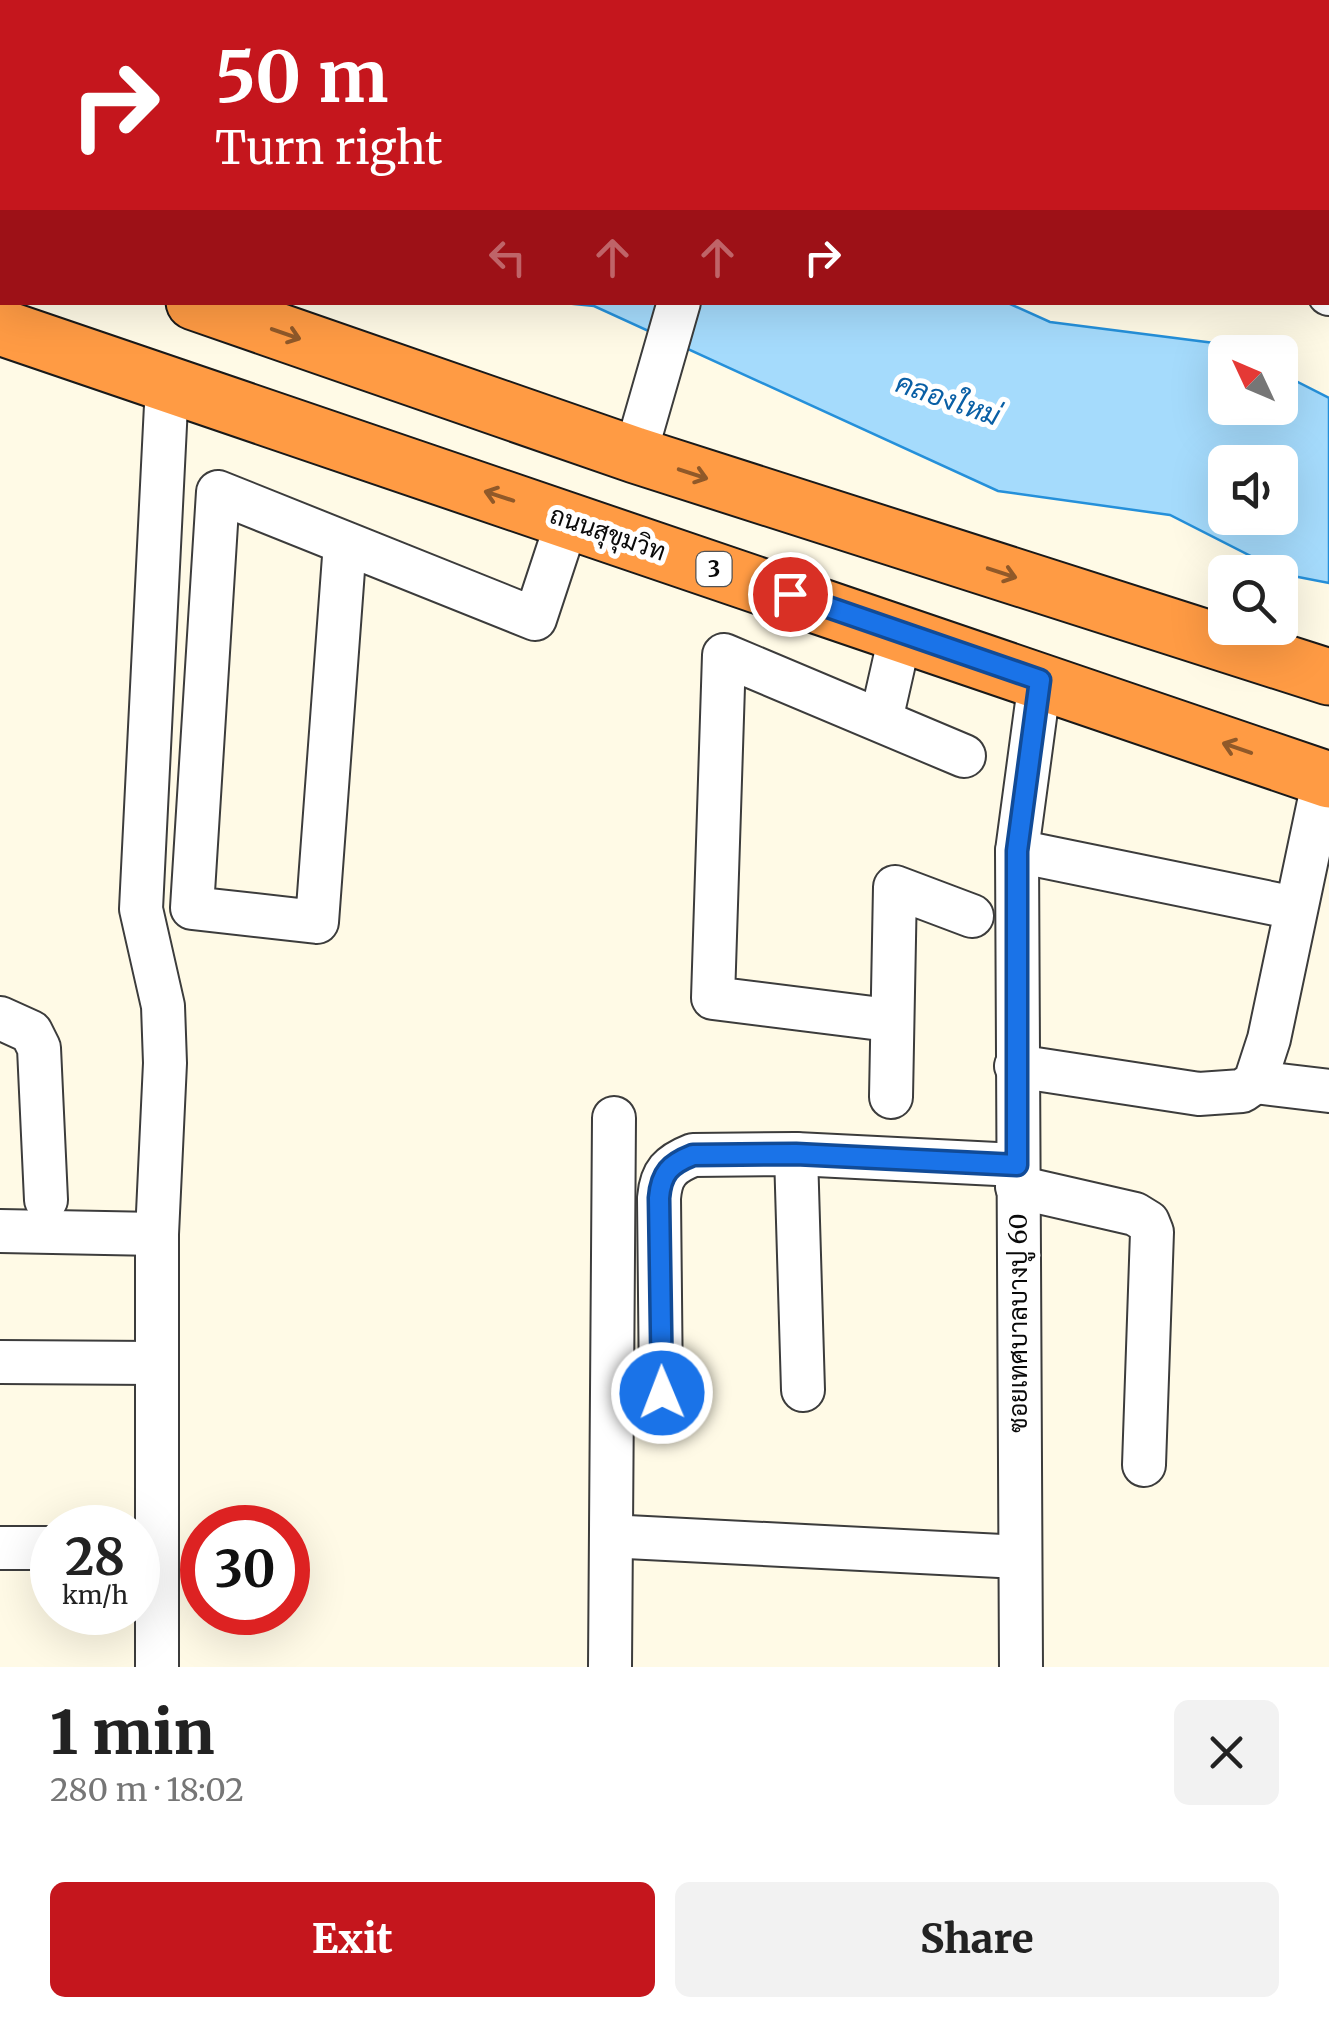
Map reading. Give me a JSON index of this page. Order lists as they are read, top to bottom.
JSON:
{
  "streets": {
    "highway": ["ถนนสุขุมวิท", "3"],
    "street": ["ซอยเทศบาลบางปู 60"]
  },
  "crossings": [
    ["ถนนสุขุมวิท", "ซอยเทศบาลบางปู 60"]
  ],
  "water": ["คลองใหม่"],
  "north": "top left",
  "page": {
    "turn": ["50 m", "Turn right"],
    "speed": "28 km/h",
    "limit": "30",
    "heading": ["1 min", "280 m · 18:02"],
    "buttons": ["Exit", "Share"]
  }
}
